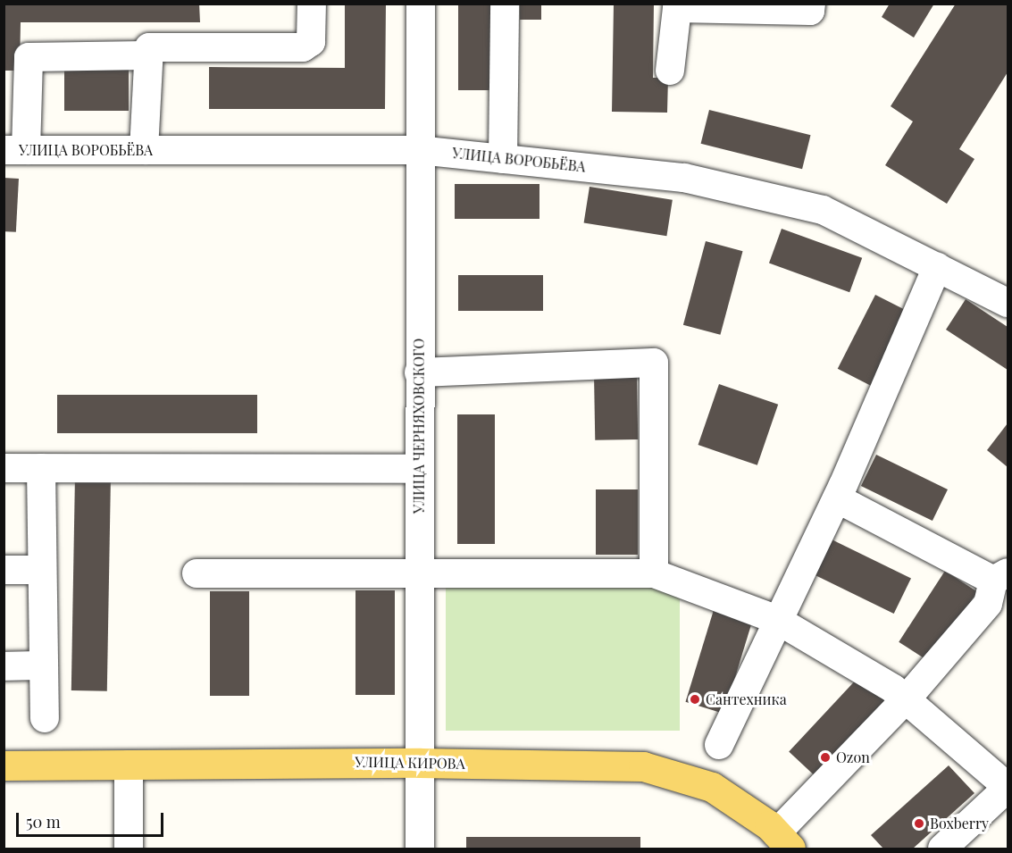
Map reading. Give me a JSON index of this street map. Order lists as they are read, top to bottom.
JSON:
{
  "streets": {
    "main road": ["УЛИЦА КИРОВА"],
    "street": ["УЛИЦА ВОРОБЬЁВА", "УЛИЦА ЧЕРНЯХОВСКОГО"]
  },
  "crossings": [
    ["УЛИЦА ВОРОБЬЁВА", "УЛИЦА ЧЕРНЯХОВСКОГО"],
    ["УЛИЦА ЧЕРНЯХОВСКОГО", "УЛИЦА КИРОВА"]
  ],
  "places": ["Сантехника", "Ozon", "Boxberry"],
  "scale_bar": "50 m"
}
